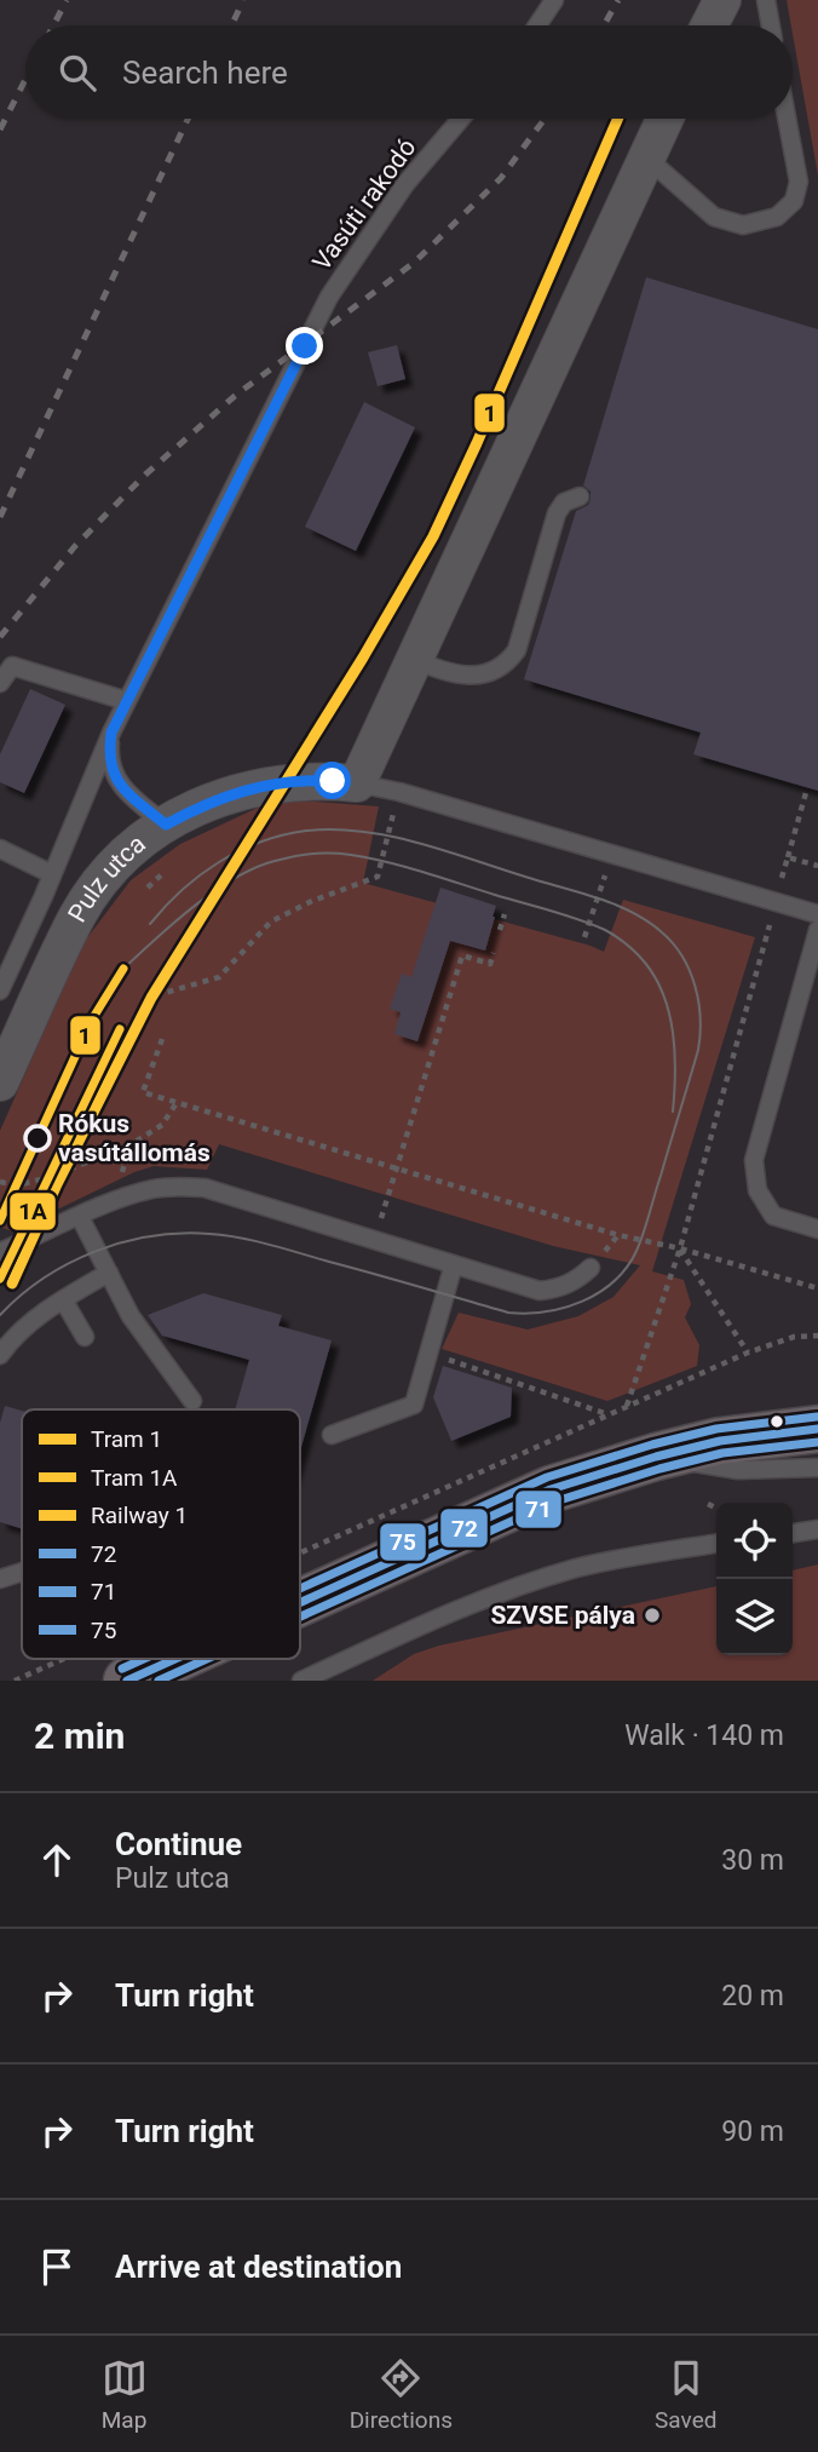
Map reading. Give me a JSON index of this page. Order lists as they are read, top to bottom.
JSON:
{
  "streets": {
    "street": ["Pulz utca"],
    "lane": ["Vasúti rakodó"]
  },
  "places": ["Rókus vasútállomás", "SZVSE pálya"],
  "lines": [
    "rail line 1",
    "tram line 1",
    "tram line 1A",
    "transit line 75",
    "transit line 72",
    "transit line 71"
  ],
  "legend": [
    "Tram 1",
    "Tram 1A",
    "Railway 1",
    "72",
    "71",
    "75"
  ],
  "page": {
    "search": "Search here",
    "heading": ["2 min", "Walk · 140 m"],
    "list": [
      ["Continue", "Pulz utca", "30 m"],
      ["Turn right", "20 m"],
      ["Turn right", "90 m"],
      "Arrive at destination"
    ],
    "nav": ["Map", "Directions", "Saved"]
  }
}
